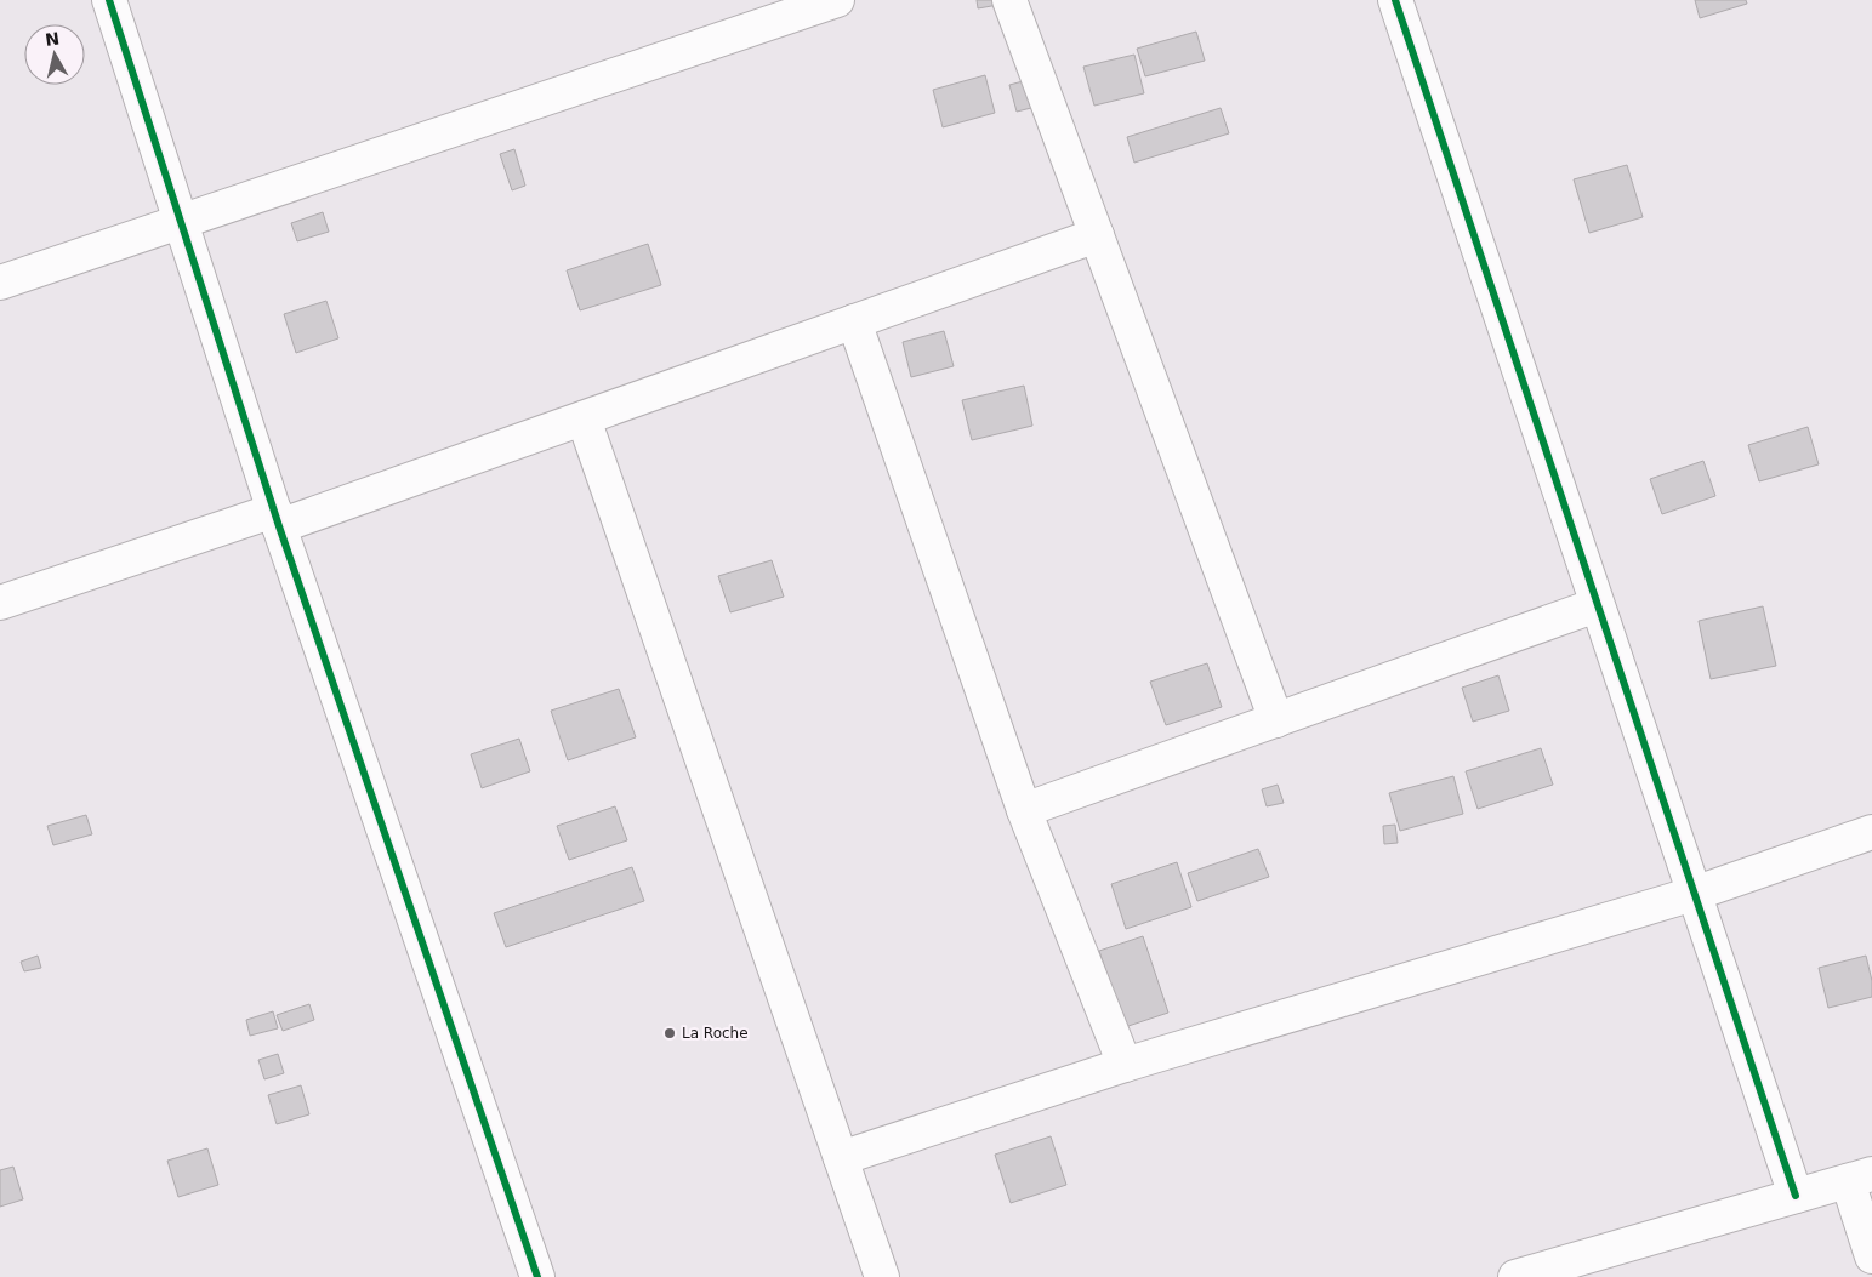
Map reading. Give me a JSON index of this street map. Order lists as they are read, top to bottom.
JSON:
{
  "places": ["La Roche"],
  "north": "top"
}
